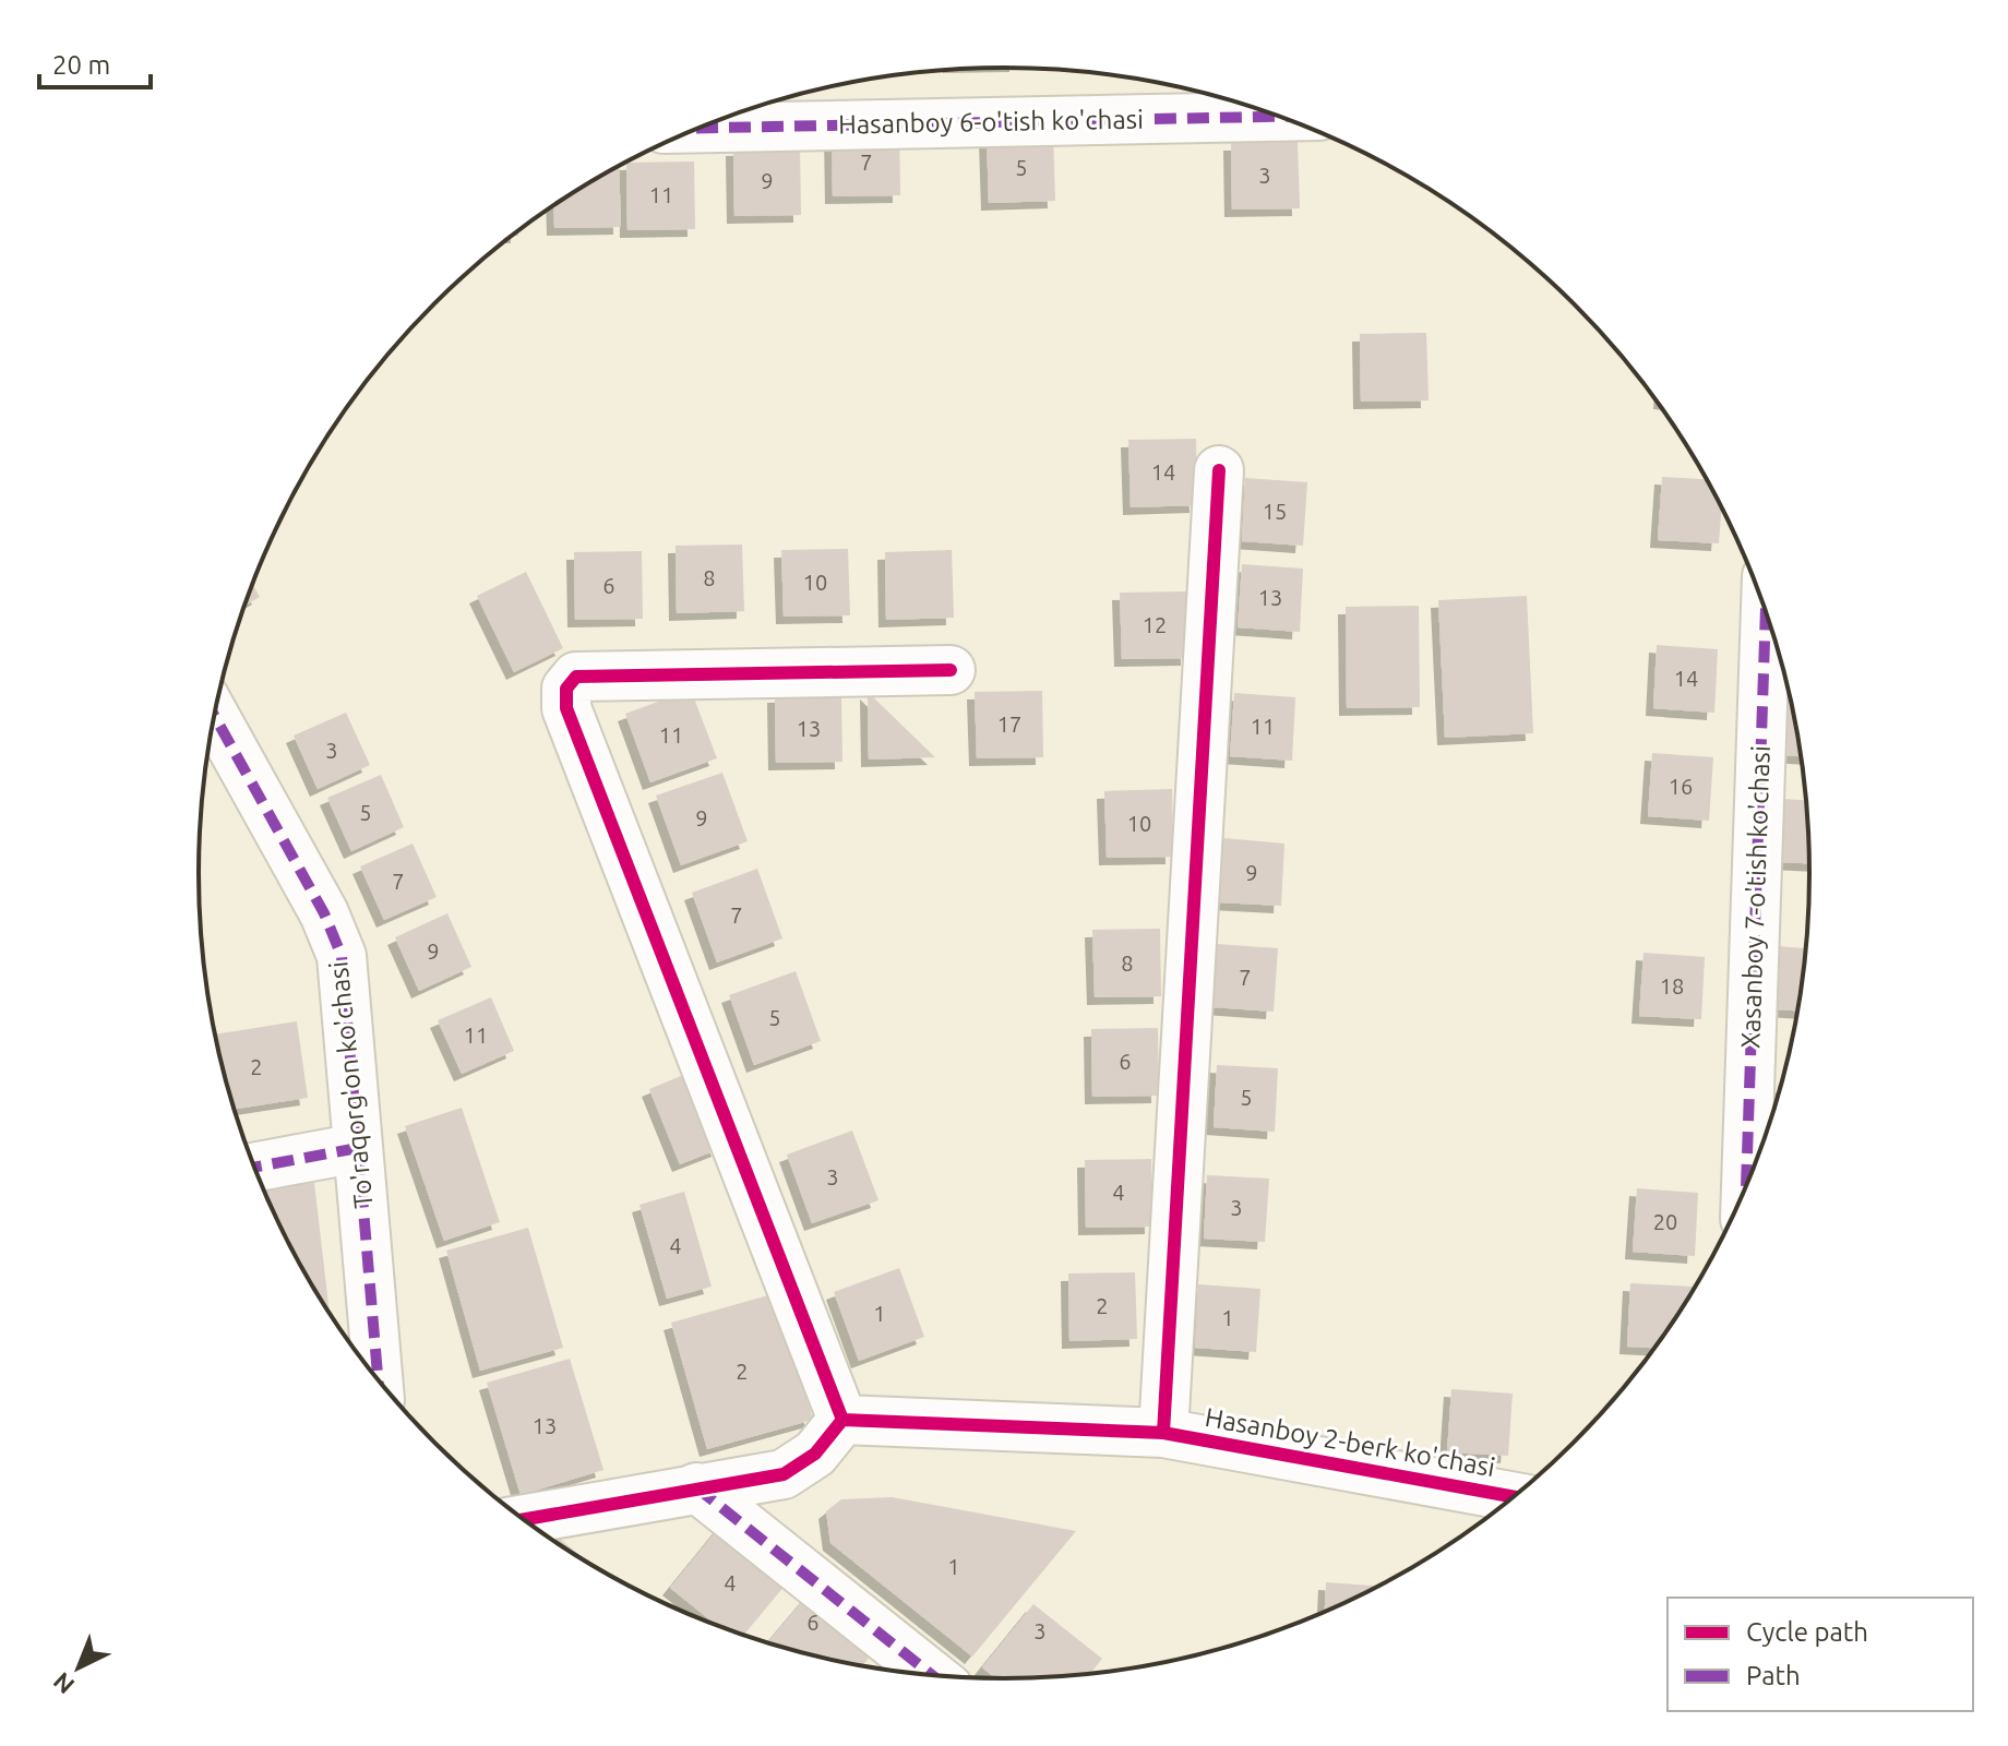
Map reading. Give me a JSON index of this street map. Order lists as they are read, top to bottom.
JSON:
{
  "streets": {
    "street": [
      "Hasanboy 6-o'tish ko'chasi",
      "Xasanboy 7-o'tish ko'chasi",
      "To'raqorg'on ko'chasi",
      "Hasanboy 2-berk ko'chasi"
    ]
  },
  "house_numbers": [
    "7",
    "5",
    "3",
    "9",
    "11",
    "14",
    "15",
    "8",
    "10",
    "6",
    "13",
    "12",
    "14",
    "17",
    "11",
    "13",
    "11",
    "3",
    "16",
    "5",
    "9",
    "10",
    "9",
    "7",
    "7",
    "9",
    "8",
    "7",
    "18",
    "5",
    "11",
    "6",
    "2",
    "5",
    "3",
    "4",
    "3",
    "20",
    "4",
    "2",
    "1",
    "1",
    "2",
    "13",
    "1",
    "4",
    "6",
    "3"
  ],
  "legend": ["Cycle path", "Path"],
  "scale_bar": "20 m",
  "north": "bottom left"
}
